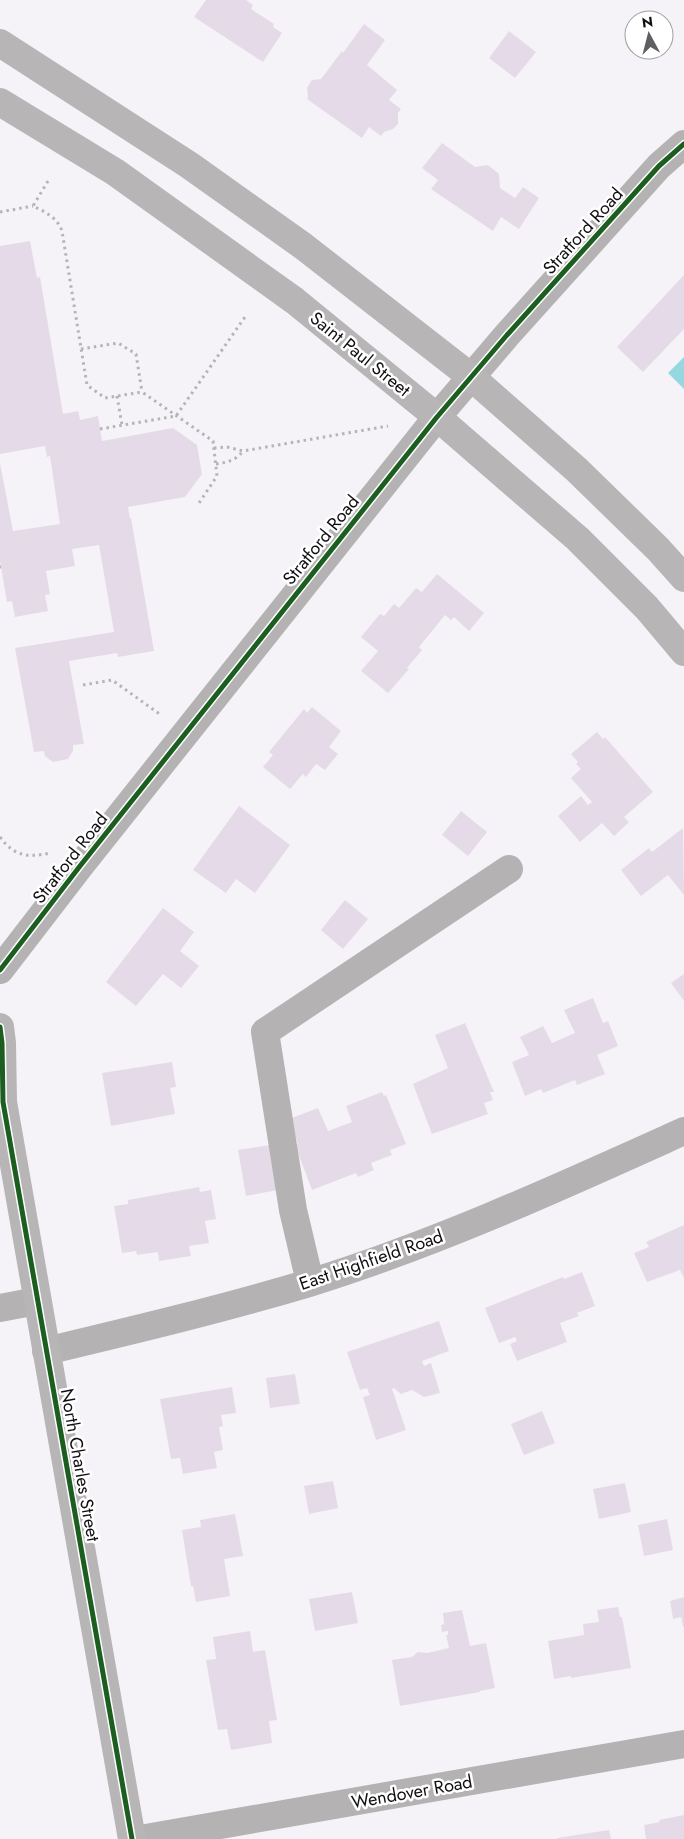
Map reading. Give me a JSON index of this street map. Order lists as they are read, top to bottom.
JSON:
{
  "streets": {
    "main road": ["Saint Paul Street", "North Charles Street"],
    "street": ["Stratford Road", "East Highfield Road", "Wendover Road"]
  },
  "crossings": [
    ["Stratford Road", "Saint Paul Street"],
    ["East Highfield Road", "North Charles Street"]
  ],
  "north": "top"
}
